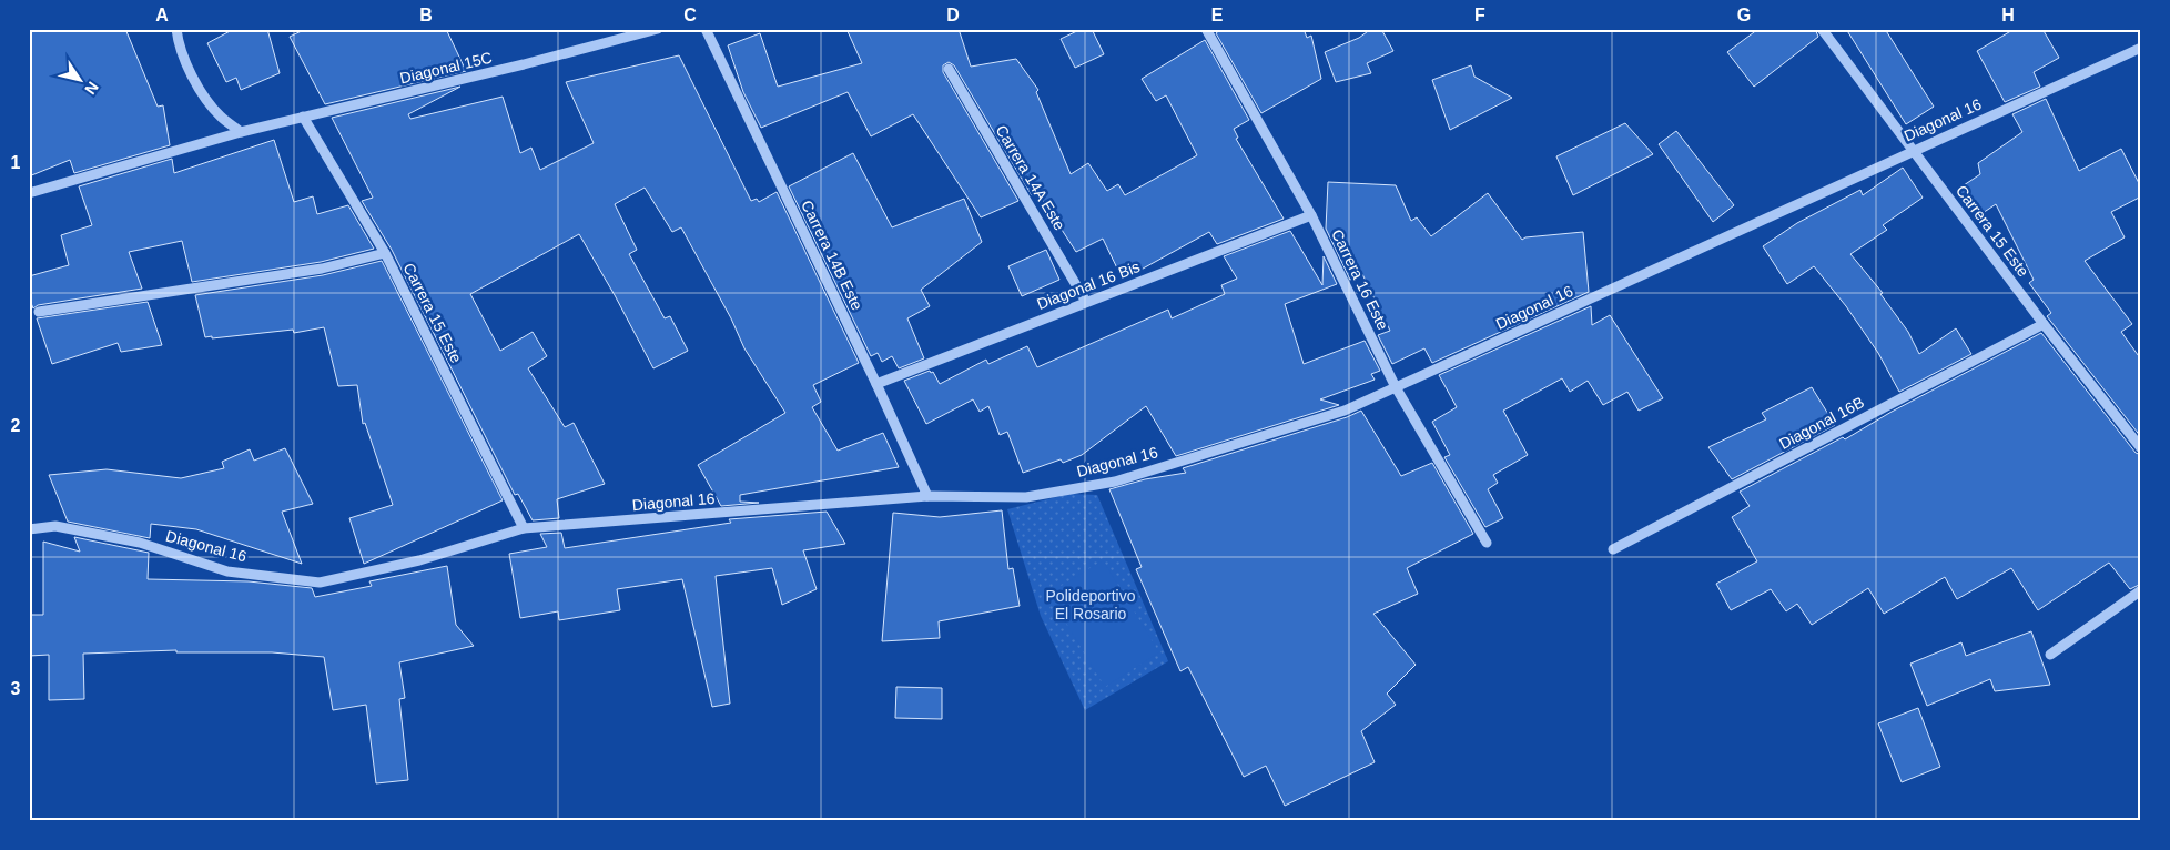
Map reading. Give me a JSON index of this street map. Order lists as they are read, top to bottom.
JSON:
{
  "streets": {
    "street": [
      "Diagonal 15C",
      "Diagonal 16",
      "Carrera 14A Este",
      "Carrera 15 Este",
      "Carrera 14B Este",
      "Carrera 16 Este",
      "Diagonal 16 Bis",
      "Diagonal 16B"
    ]
  },
  "crossings": [
    ["Diagonal 15C", "Carrera 15 Este"],
    ["Diagonal 16", "Carrera 15 Este"],
    ["Diagonal 16", "Carrera 14B Este"],
    ["Diagonal 16", "Carrera 16 Este"],
    ["Carrera 14A Este", "Diagonal 16 Bis"],
    ["Carrera 15 Este", "Diagonal 16B"],
    ["Carrera 14B Este", "Diagonal 16 Bis"],
    ["Carrera 16 Este", "Diagonal 16 Bis"]
  ],
  "parks": ["Polideportivo El Rosario"],
  "north": "bottom right",
  "grid": {
    "columns": [
      "A",
      "B",
      "C",
      "D",
      "E",
      "F",
      "G",
      "H"
    ],
    "rows": ["1", "2", "3"]
  }
}
